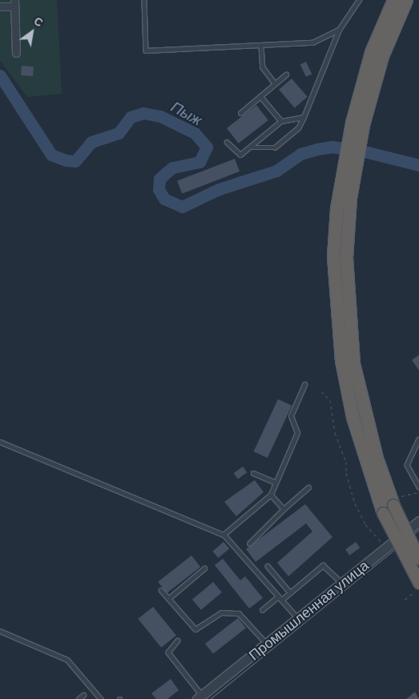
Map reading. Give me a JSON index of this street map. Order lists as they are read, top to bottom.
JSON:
{
  "streets": {
    "street": ["Промышленная улица"]
  },
  "water": ["Пыж"],
  "north": "top right"
}
